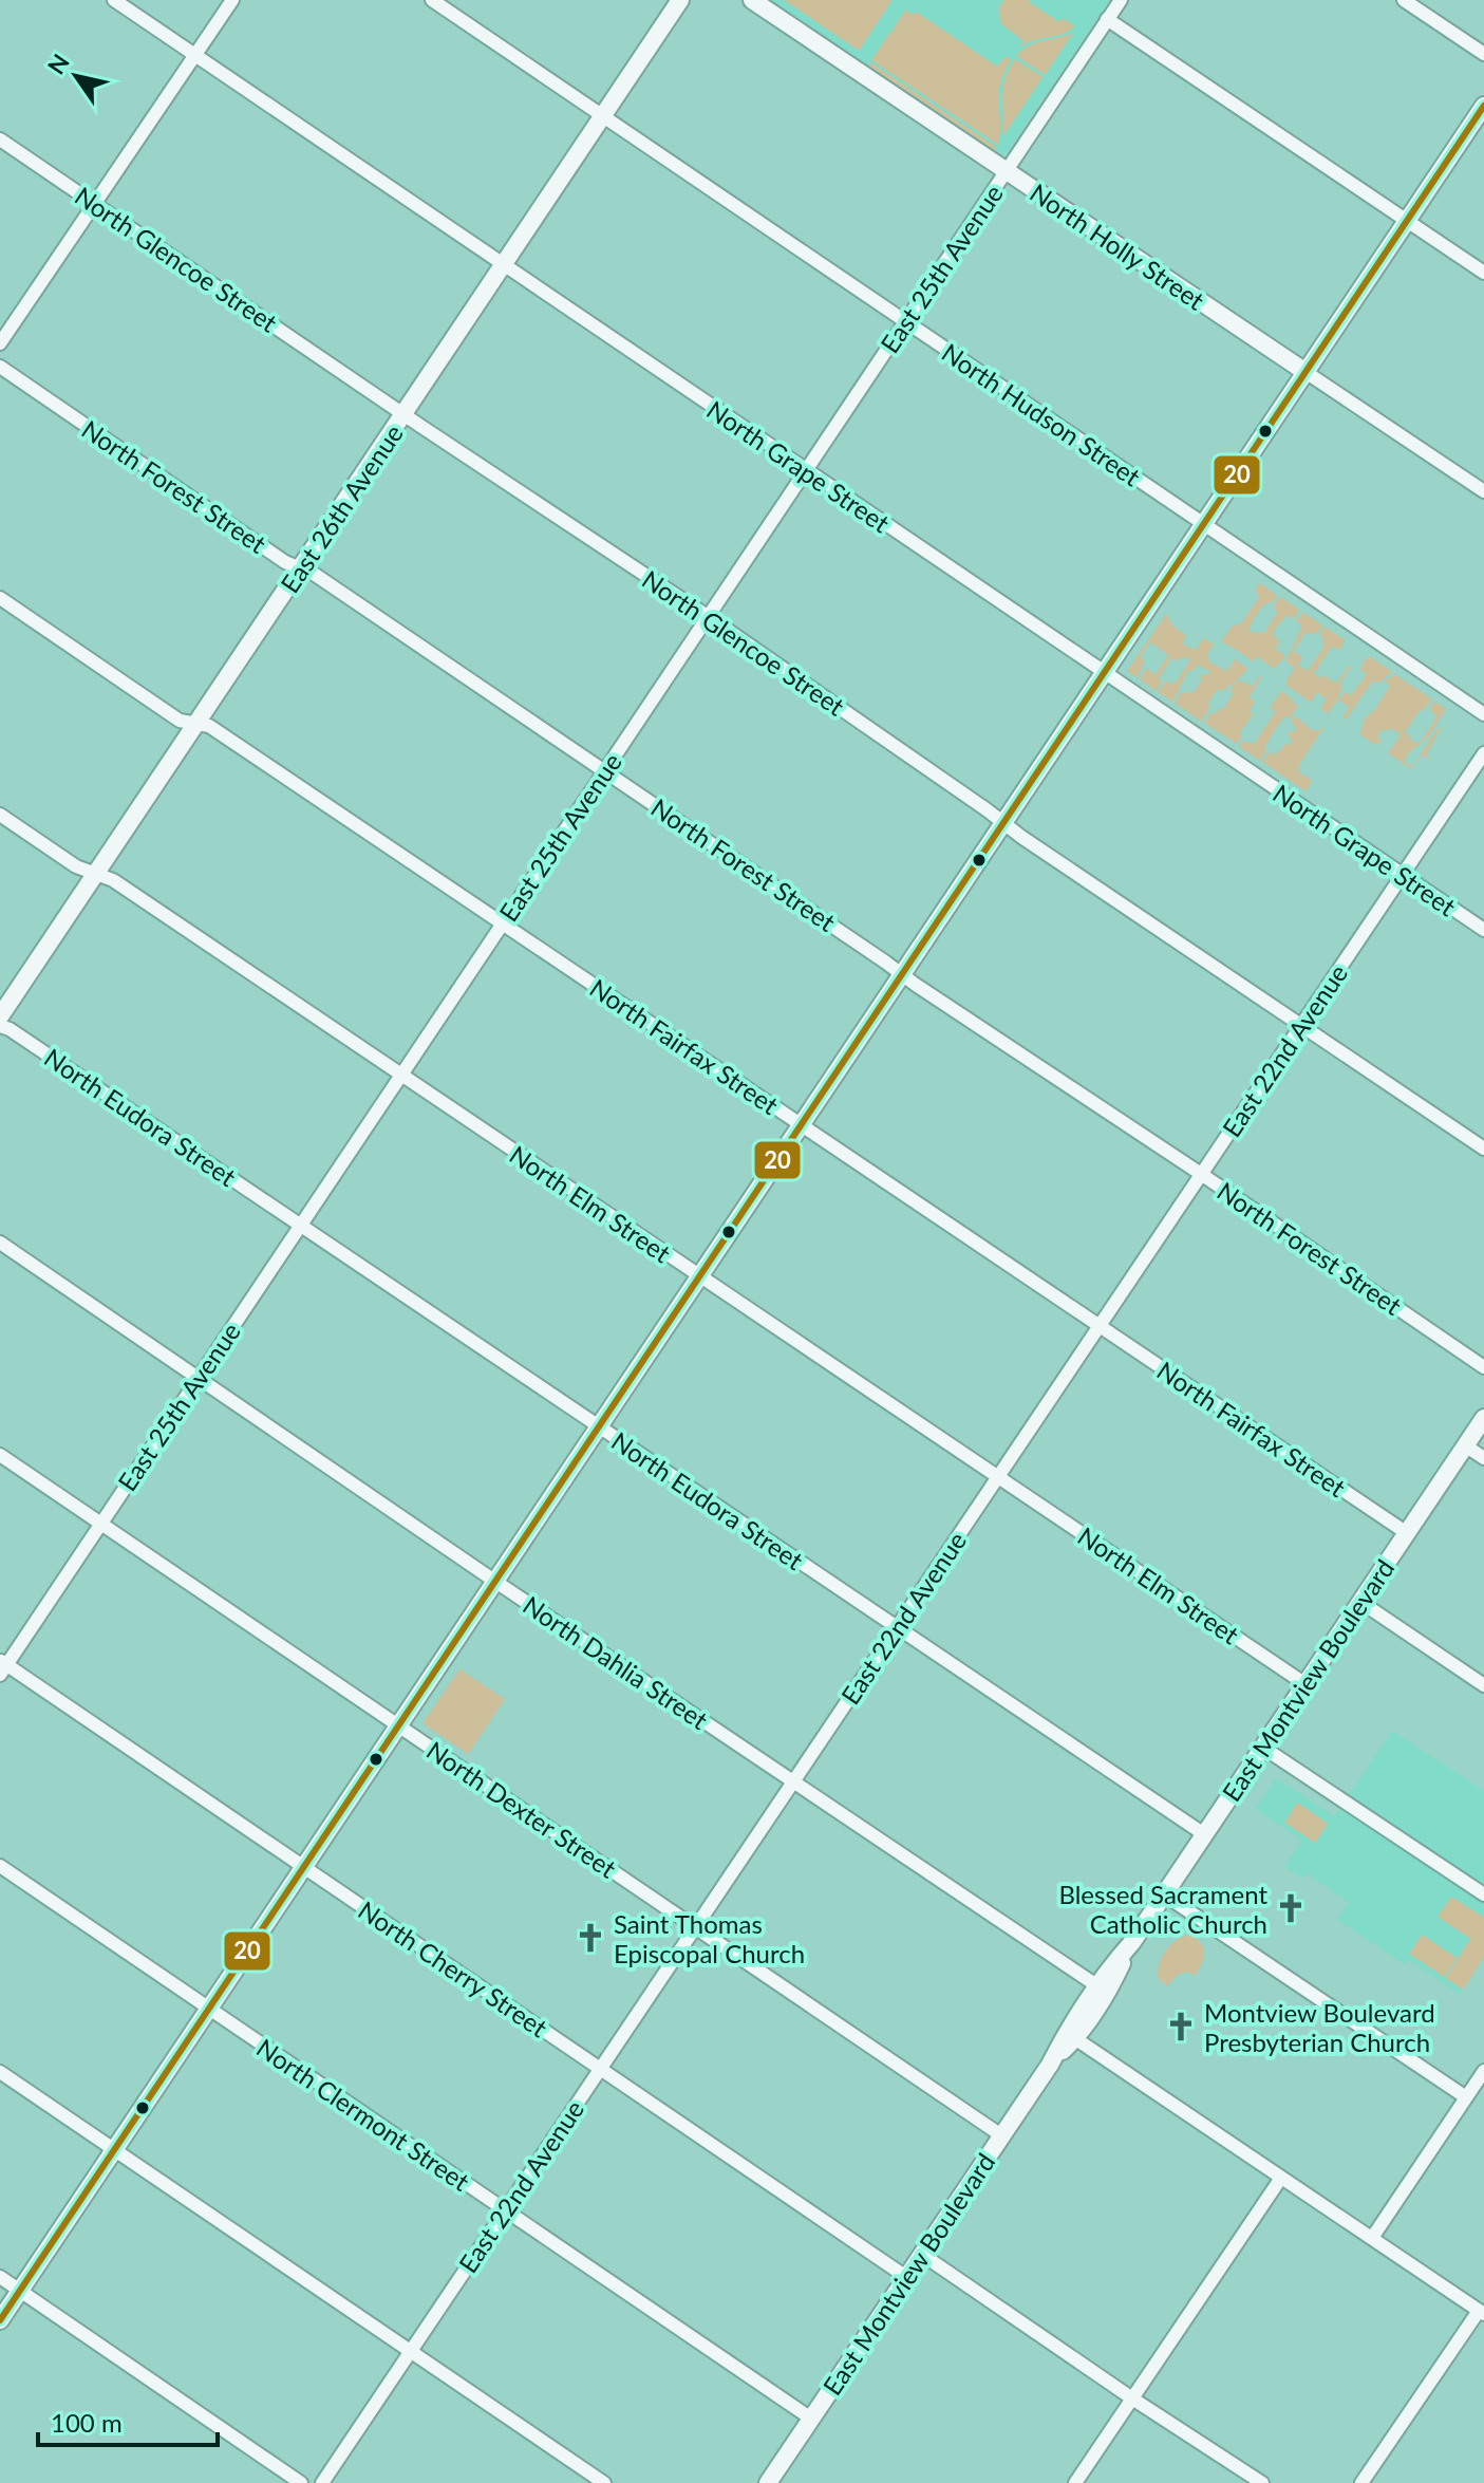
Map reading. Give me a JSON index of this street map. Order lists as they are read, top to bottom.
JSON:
{
  "streets": {
    "street": [
      "North Holly Street",
      "North Glencoe Street",
      "East 25th Avenue",
      "North Hudson Street",
      "North Grape Street",
      "North Forest Street",
      "East 26th Avenue",
      "North Fairfax Street",
      "East 22nd Avenue",
      "North Eudora Street",
      "North Elm Street",
      "North Dahlia Street",
      "East Montview Boulevard",
      "North Dexter Street",
      "North Cherry Street",
      "North Clermont Street"
    ]
  },
  "crossings": [
    ["North Holly Street", "East 25th Avenue"],
    ["North Glencoe Street", "East 25th Avenue"],
    ["North Glencoe Street", "East 26th Avenue"],
    ["North Glencoe Street", "East 22nd Avenue"],
    ["East 25th Avenue", "North Hudson Street"],
    ["East 25th Avenue", "North Grape Street"],
    ["East 25th Avenue", "North Forest Street"],
    ["East 25th Avenue", "North Fairfax Street"],
    ["East 25th Avenue", "North Eudora Street"],
    ["East 25th Avenue", "North Elm Street"],
    ["East 25th Avenue", "North Dahlia Street"],
    ["East 25th Avenue", "North Dexter Street"],
    ["East 25th Avenue", "North Cherry Street"],
    ["North Hudson Street", "East 26th Avenue"],
    ["North Grape Street", "East 26th Avenue"],
    ["North Grape Street", "East 22nd Avenue"],
    ["North Forest Street", "East 26th Avenue"],
    ["North Forest Street", "East 22nd Avenue"],
    ["East 26th Avenue", "North Fairfax Street"],
    ["East 26th Avenue", "North Elm Street"],
    ["North Fairfax Street", "East 22nd Avenue"],
    ["North Fairfax Street", "East Montview Boulevard"],
    ["East 22nd Avenue", "North Eudora Street"],
    ["East 22nd Avenue", "North Elm Street"],
    ["East 22nd Avenue", "North Dahlia Street"],
    ["East 22nd Avenue", "North Dexter Street"],
    ["East 22nd Avenue", "North Cherry Street"],
    ["East 22nd Avenue", "North Clermont Street"],
    ["North Eudora Street", "East Montview Boulevard"],
    ["North Elm Street", "East Montview Boulevard"],
    ["North Dahlia Street", "East Montview Boulevard"],
    ["East Montview Boulevard", "North Dexter Street"],
    ["East Montview Boulevard", "North Cherry Street"],
    ["East Montview Boulevard", "North Clermont Street"]
  ],
  "places": {
    "church": ["Blessed Sacrament Catholic Church", "Saint Thomas Episcopal Church", "Montview Boulevard Presbyterian Church"]
  },
  "lines": ["transit line 20"],
  "scale_bar": "100 m",
  "north": "top left"
}
